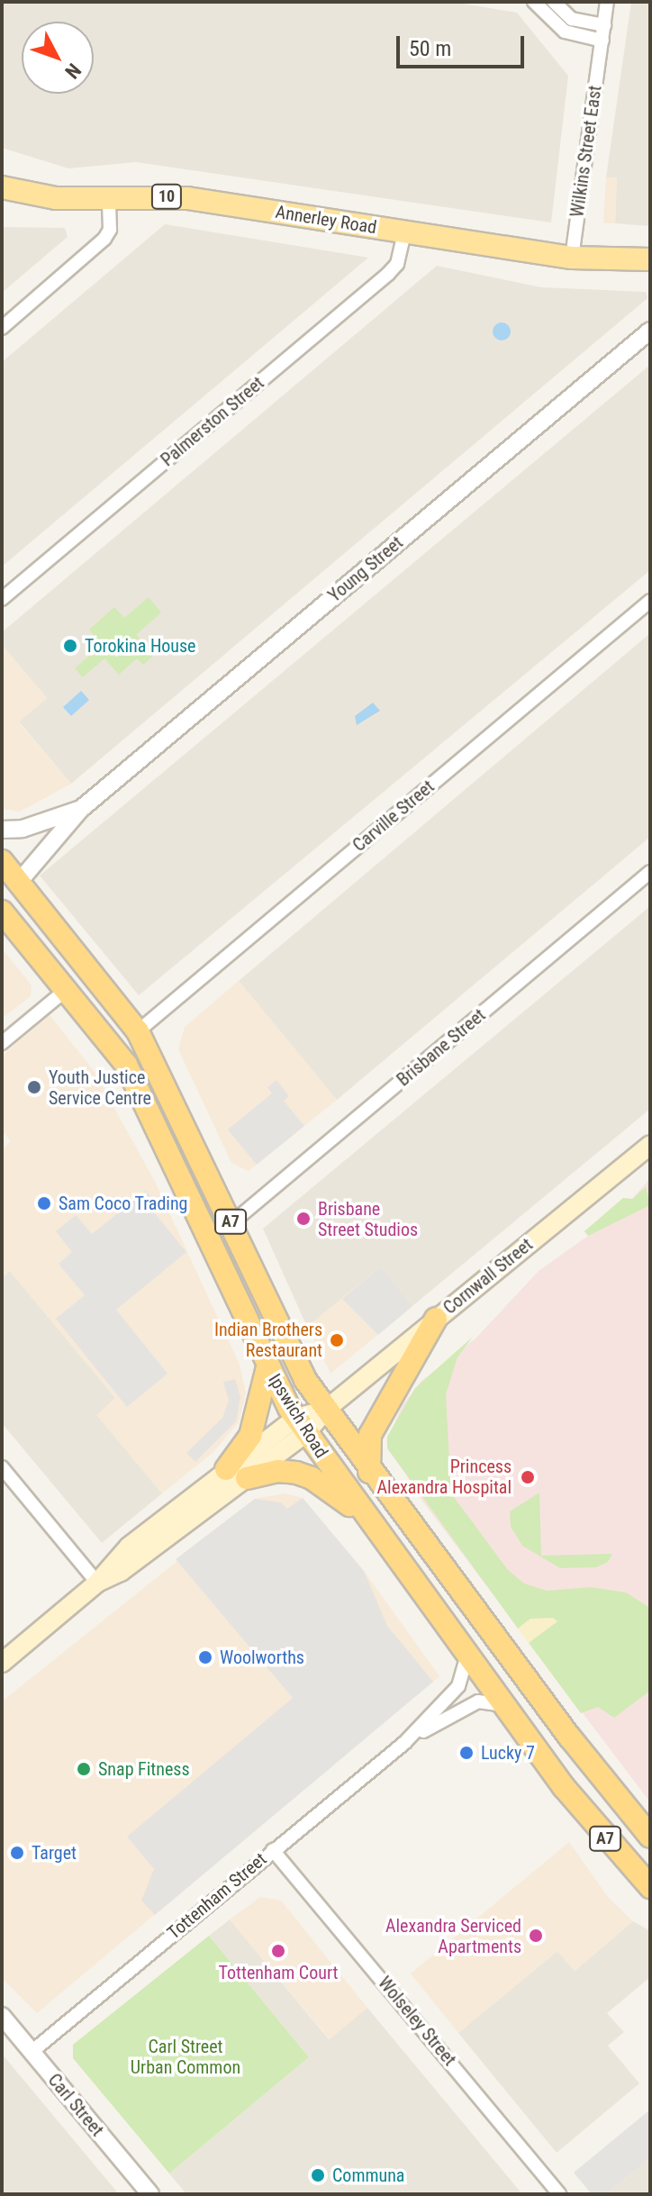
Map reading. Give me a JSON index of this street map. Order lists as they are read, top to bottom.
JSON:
{
  "streets": {
    "highway": ["A7", "Ipswich Road"],
    "main road": ["10", "Annerley Road", "Cornwall Street"],
    "street": [
      "Wilkins Street East",
      "Palmerston Street",
      "Young Street",
      "Carville Street",
      "Brisbane Street",
      "Tottenham Street",
      "Wolseley Street",
      "Carl Street"
    ]
  },
  "crossings": [
    ["Wilkins Street East", "Annerley Road"],
    ["Annerley Road", "Palmerston Street"],
    ["Young Street", "Ipswich Road"],
    ["Carville Street", "Ipswich Road"],
    ["Brisbane Street", "Ipswich Road"],
    ["Cornwall Street", "Ipswich Road"],
    ["Ipswich Road", "Tottenham Street"],
    ["Tottenham Street", "Wolseley Street"],
    ["Tottenham Street", "Carl Street"]
  ],
  "parks": ["Carl Street Urban Common"],
  "places": [
    "Torokina House",
    "Youth Justice Service Centre",
    "Sam Coco Trading",
    "Brisbane Street Studios",
    "Indian Brothers Restaurant",
    "Princess Alexandra Hospital",
    "Woolworths",
    "Lucky 7",
    "Snap Fitness",
    "Target",
    "Alexandra Serviced Apartments",
    "Tottenham Court",
    "Communa"
  ],
  "scale_bar": "50 m",
  "north": "bottom right"
}
